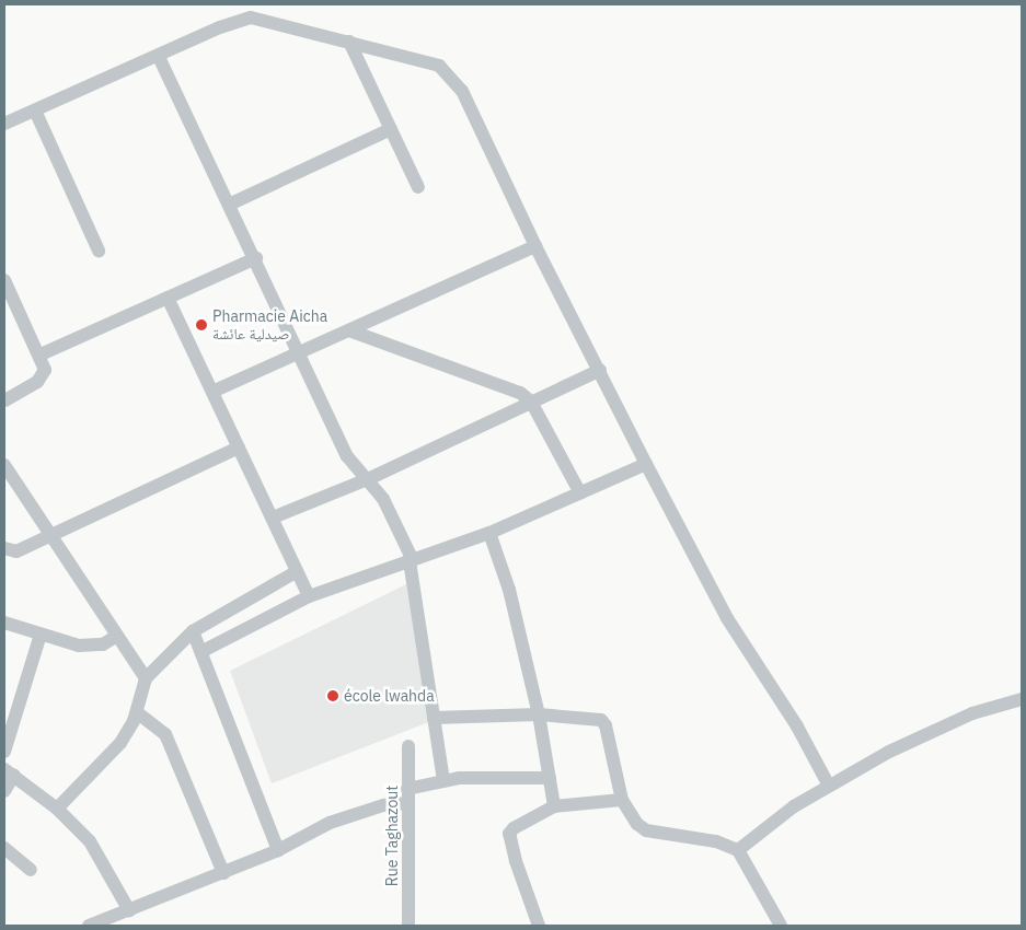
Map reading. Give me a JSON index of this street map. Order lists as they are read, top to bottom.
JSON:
{
  "streets": {
    "street": ["Rue Taghazout"]
  },
  "places": ["Pharmacie Aicha صيدلية عائشة", "école lwahda"]
}
